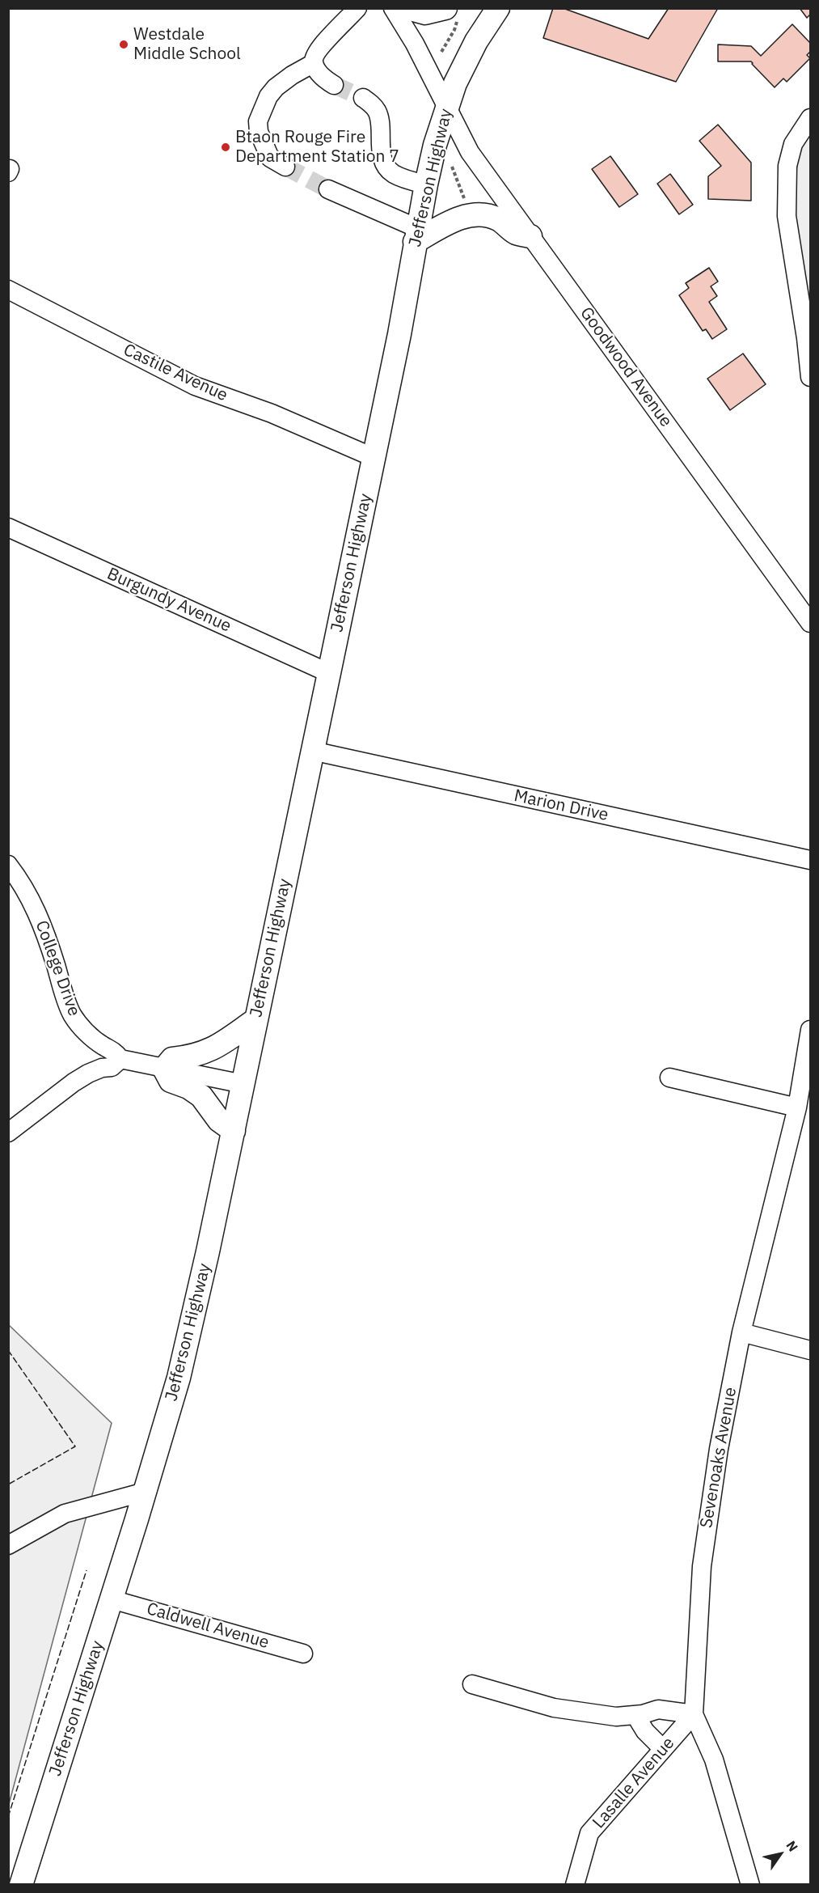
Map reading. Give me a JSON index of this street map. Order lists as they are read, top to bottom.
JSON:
{
  "streets": {
    "main road": ["Jefferson Highway"],
    "street": [
      "Goodwood Avenue",
      "Castile Avenue",
      "Burgundy Avenue",
      "Marion Drive",
      "College Drive",
      "Sevenoaks Avenue",
      "Caldwell Avenue",
      "Lasalle Avenue"
    ]
  },
  "crossings": [
    ["Jefferson Highway", "Goodwood Avenue"],
    ["Jefferson Highway", "Castile Avenue"],
    ["Jefferson Highway", "Burgundy Avenue"],
    ["Jefferson Highway", "Marion Drive"],
    ["Jefferson Highway", "College Drive"],
    ["Jefferson Highway", "Caldwell Avenue"],
    ["Sevenoaks Avenue", "Lasalle Avenue"]
  ],
  "places": ["Westdale Middle School", "Btaon Rouge Fire Department Station 7"],
  "north": "top right"
}
